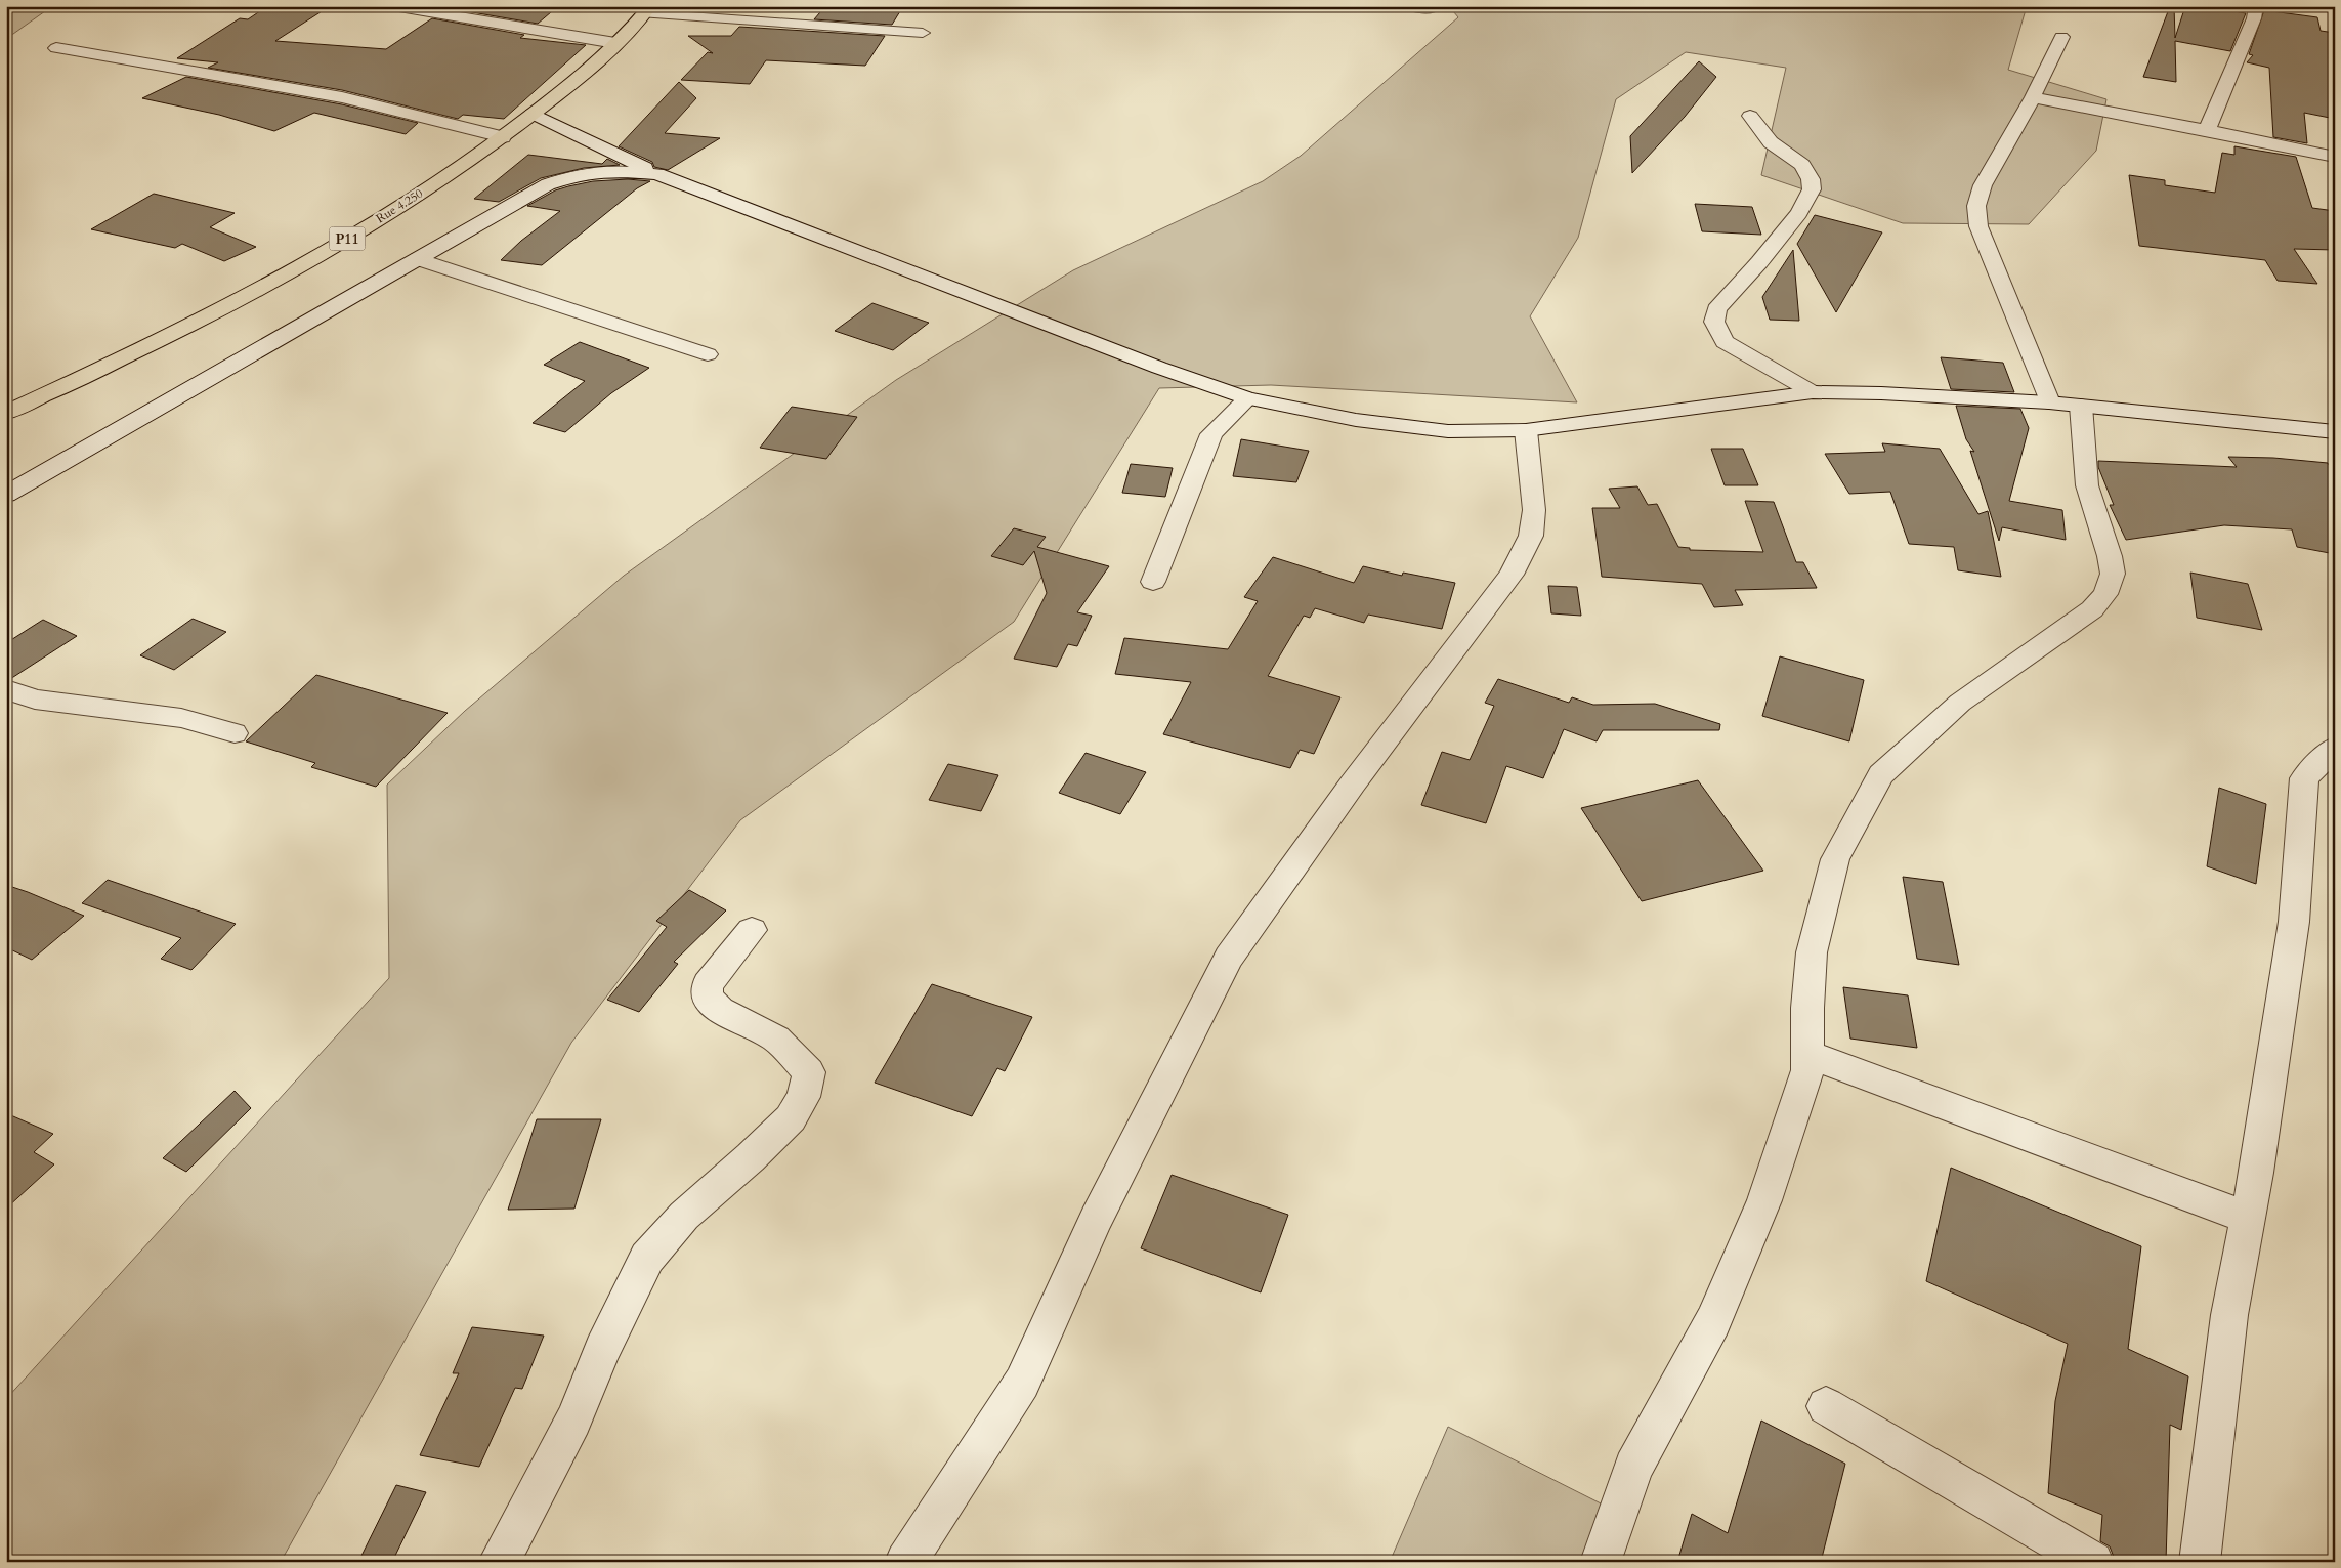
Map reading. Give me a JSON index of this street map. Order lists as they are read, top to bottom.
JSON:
{
  "streets": {
    "main road": ["Rue 4.250", "P11"]
  }
}
